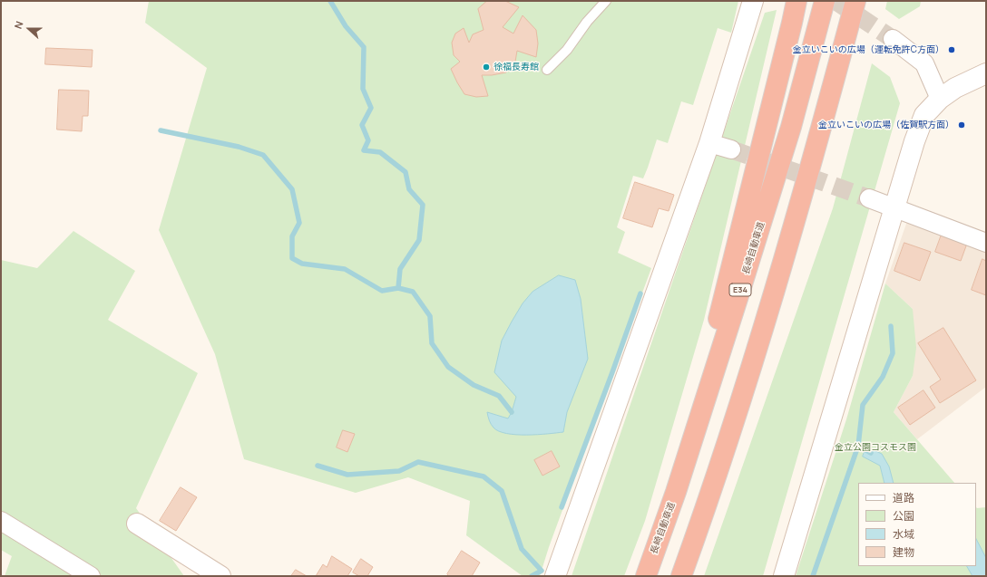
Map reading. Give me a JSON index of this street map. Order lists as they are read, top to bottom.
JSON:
{
  "streets": {
    "highway": ["長崎自動車道", "E34"]
  },
  "parks": ["金立公園コスモス園"],
  "places": ["金立いこいの広場（運転免許C方面）", "徐福長寿館", "金立いこいの広場（佐賀駅方面）"],
  "legend": [
    "道路",
    "公園",
    "水域",
    "建物"
  ],
  "north": "left"
}
